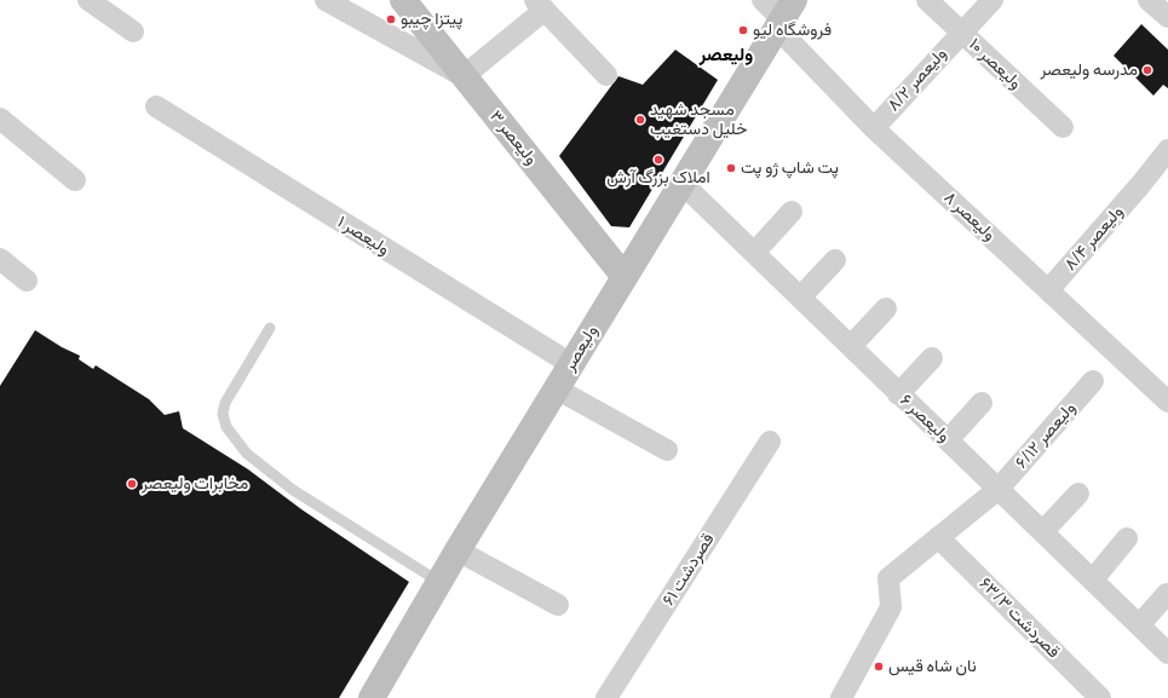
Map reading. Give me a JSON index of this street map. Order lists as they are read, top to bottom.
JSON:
{
  "streets": {
    "main road": ["۳ ولیعصر", "ولیعصر"],
    "street": [
      "۱۰ ولیعصر",
      "۸/۲ ولیعصر",
      "۸ ولیعصر",
      "۱ ولیعصر",
      "۸/۴ ولیعصر",
      "۶ ولیعصر",
      "۶/۱۲ ولیعصر",
      "۶۱ قصردشت",
      "۶۳/۳ قصردشت"
    ]
  },
  "crossings": [
    ["۱۰ ولیعصر", "۸/۲ ولیعصر"],
    ["۸/۲ ولیعصر", "۸ ولیعصر"],
    ["۳ ولیعصر", "ولیعصر"],
    ["۸ ولیعصر", "۸/۴ ولیعصر"],
    ["۸ ولیعصر", "ولیعصر"],
    ["۱ ولیعصر", "ولیعصر"],
    ["ولیعصر", "۶ ولیعصر"],
    ["۶ ولیعصر", "۶/۱۲ ولیعصر"],
    ["۶/۱۲ ولیعصر", "۶۳/۳ قصردشت"]
  ],
  "districts": ["ولیعصر"],
  "places": [
    "پیتزا چیبو",
    "فروشگاه لیو",
    "مدرسه ولیعصر",
    "مسجد شهید خلیل دستغیب",
    "املاک بزرگ آرش",
    "پت شاپ ژو پت",
    "مخابرات ولیعصر",
    "نان شاه قیس"
  ]
}
